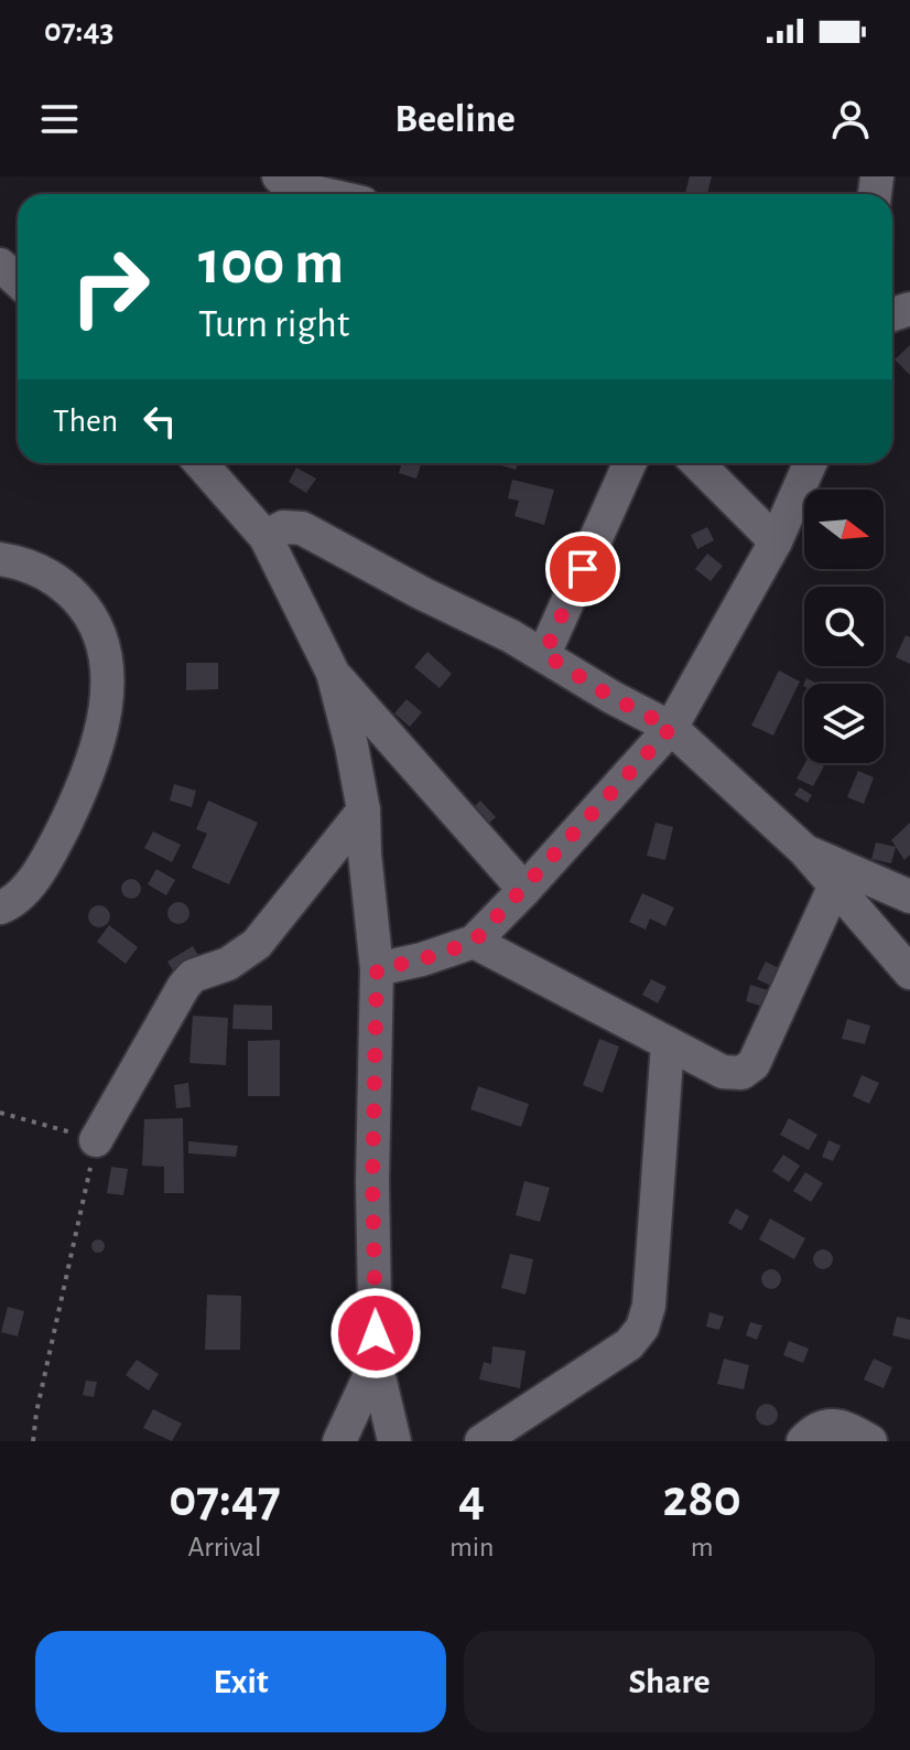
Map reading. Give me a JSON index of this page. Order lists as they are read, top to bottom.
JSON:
{
  "north": "right",
  "page": {
    "status": "07:43",
    "header": "Beeline",
    "turn": ["100 m", "Turn right"],
    "then": "Then",
    "eta": [
      "07:47",
      "Arrival",
      "4",
      "min",
      "280",
      "m"
    ],
    "buttons": ["Exit", "Share"]
  }
}
